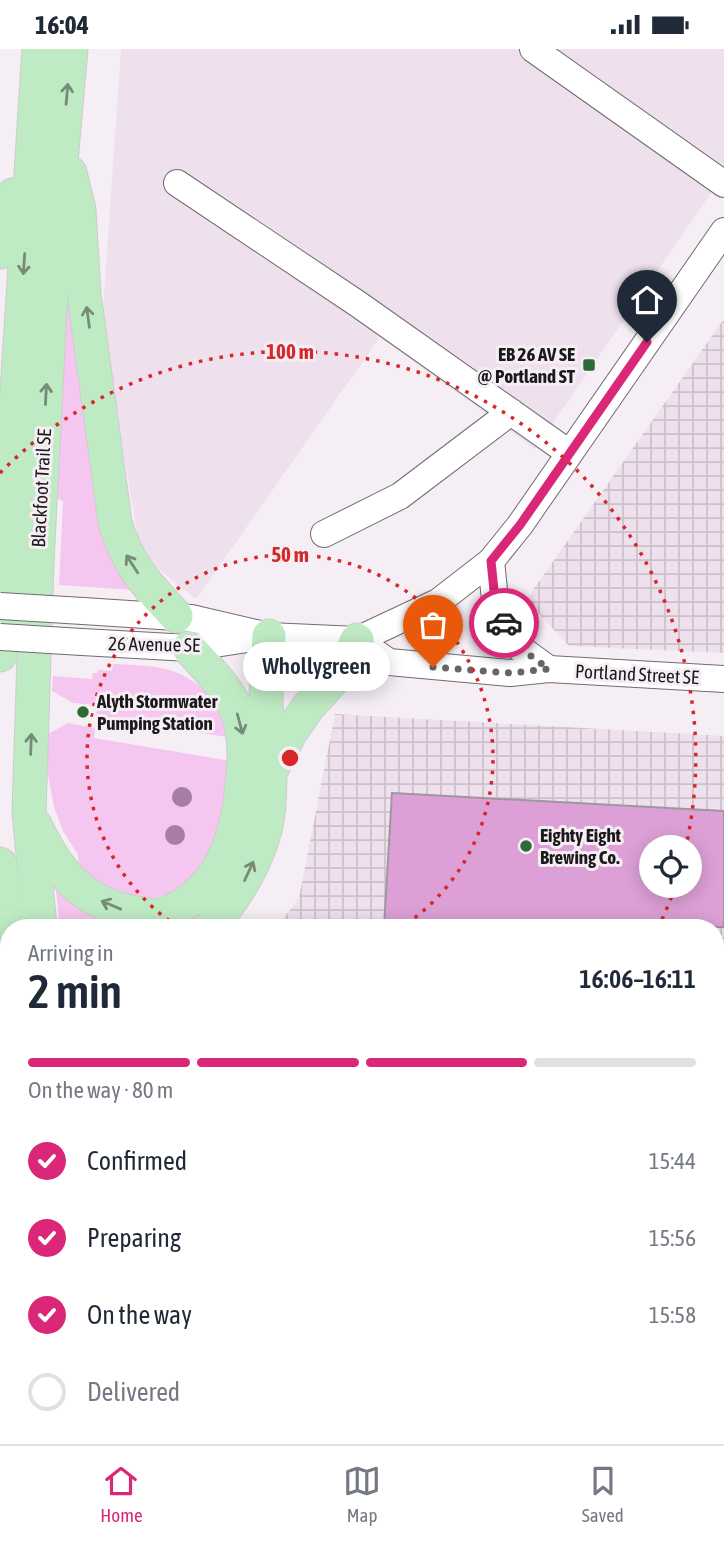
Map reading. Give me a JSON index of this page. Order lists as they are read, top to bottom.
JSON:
{
  "streets": {
    "main road": ["Blackfoot Trail SE"],
    "street": ["26 Avenue SE", "Portland Street SE"]
  },
  "crossings": [
    ["26 Avenue SE", "Portland Street SE"]
  ],
  "places": {
    "transit": ["EB 26 AV SE @ Portland ST"],
    "other": ["Whollygreen", "Alyth Stormwater Pumping Station", "Eighty Eight Brewing Co."]
  },
  "page": {
    "status": "16:04",
    "bubble": "Whollygreen",
    "heading": ["2 min", "Arriving in", "16:06–16:11"],
    "bar": "On the way · 80 m",
    "list": [
      ["Confirmed", "15:44"],
      ["Preparing", "15:56"],
      ["On the way", "15:58"],
      "Delivered"
    ],
    "tabs": ["Home", "Map", "Saved"]
  },
  "rings": ["100 m", "50 m"]
}
